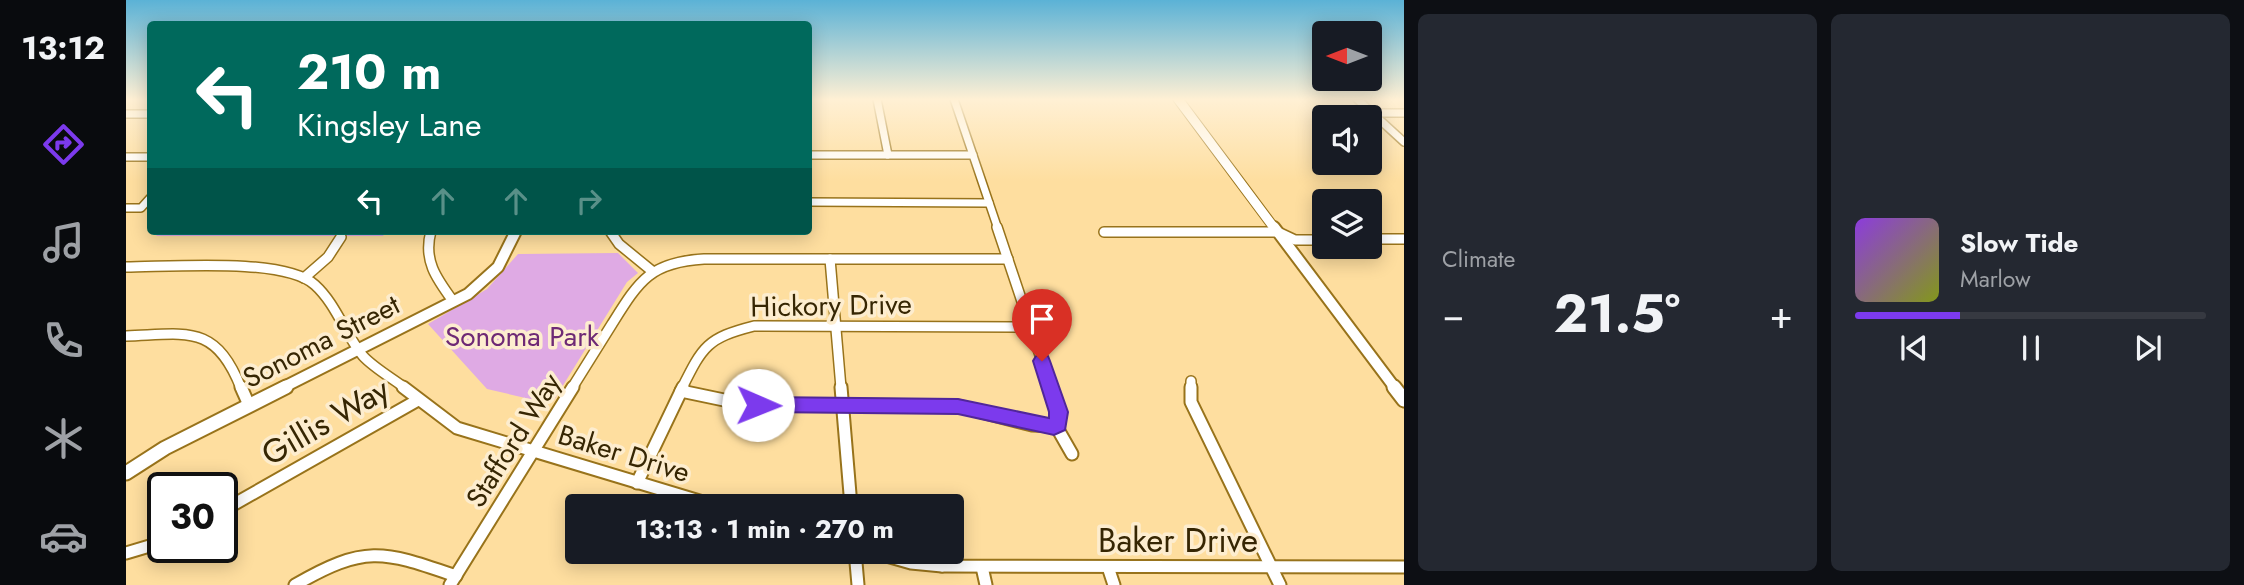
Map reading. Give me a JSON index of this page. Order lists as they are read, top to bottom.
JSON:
{
  "streets": {
    "street": [
      "Hickory Drive",
      "Sonoma Street",
      "Gillis Way",
      "Stafford Way",
      "Baker Drive"
    ]
  },
  "crossings": [
    ["Hickory Drive", "Baker Drive"],
    ["Sonoma Street", "Baker Drive"],
    ["Gillis Way", "Baker Drive"],
    ["Stafford Way", "Baker Drive"]
  ],
  "parks": ["Sonoma Park"],
  "north": "left",
  "page": {
    "tabs": "13:12",
    "tile": "Climate",
    "turn": ["210 m", "Kingsley Lane"],
    "song": ["Slow Tide", "Marlow"],
    "heat": ["−", "21.5°", "+"],
    "limit": "30",
    "trip": "13:13 · 1 min · 270 m"
  }
}
